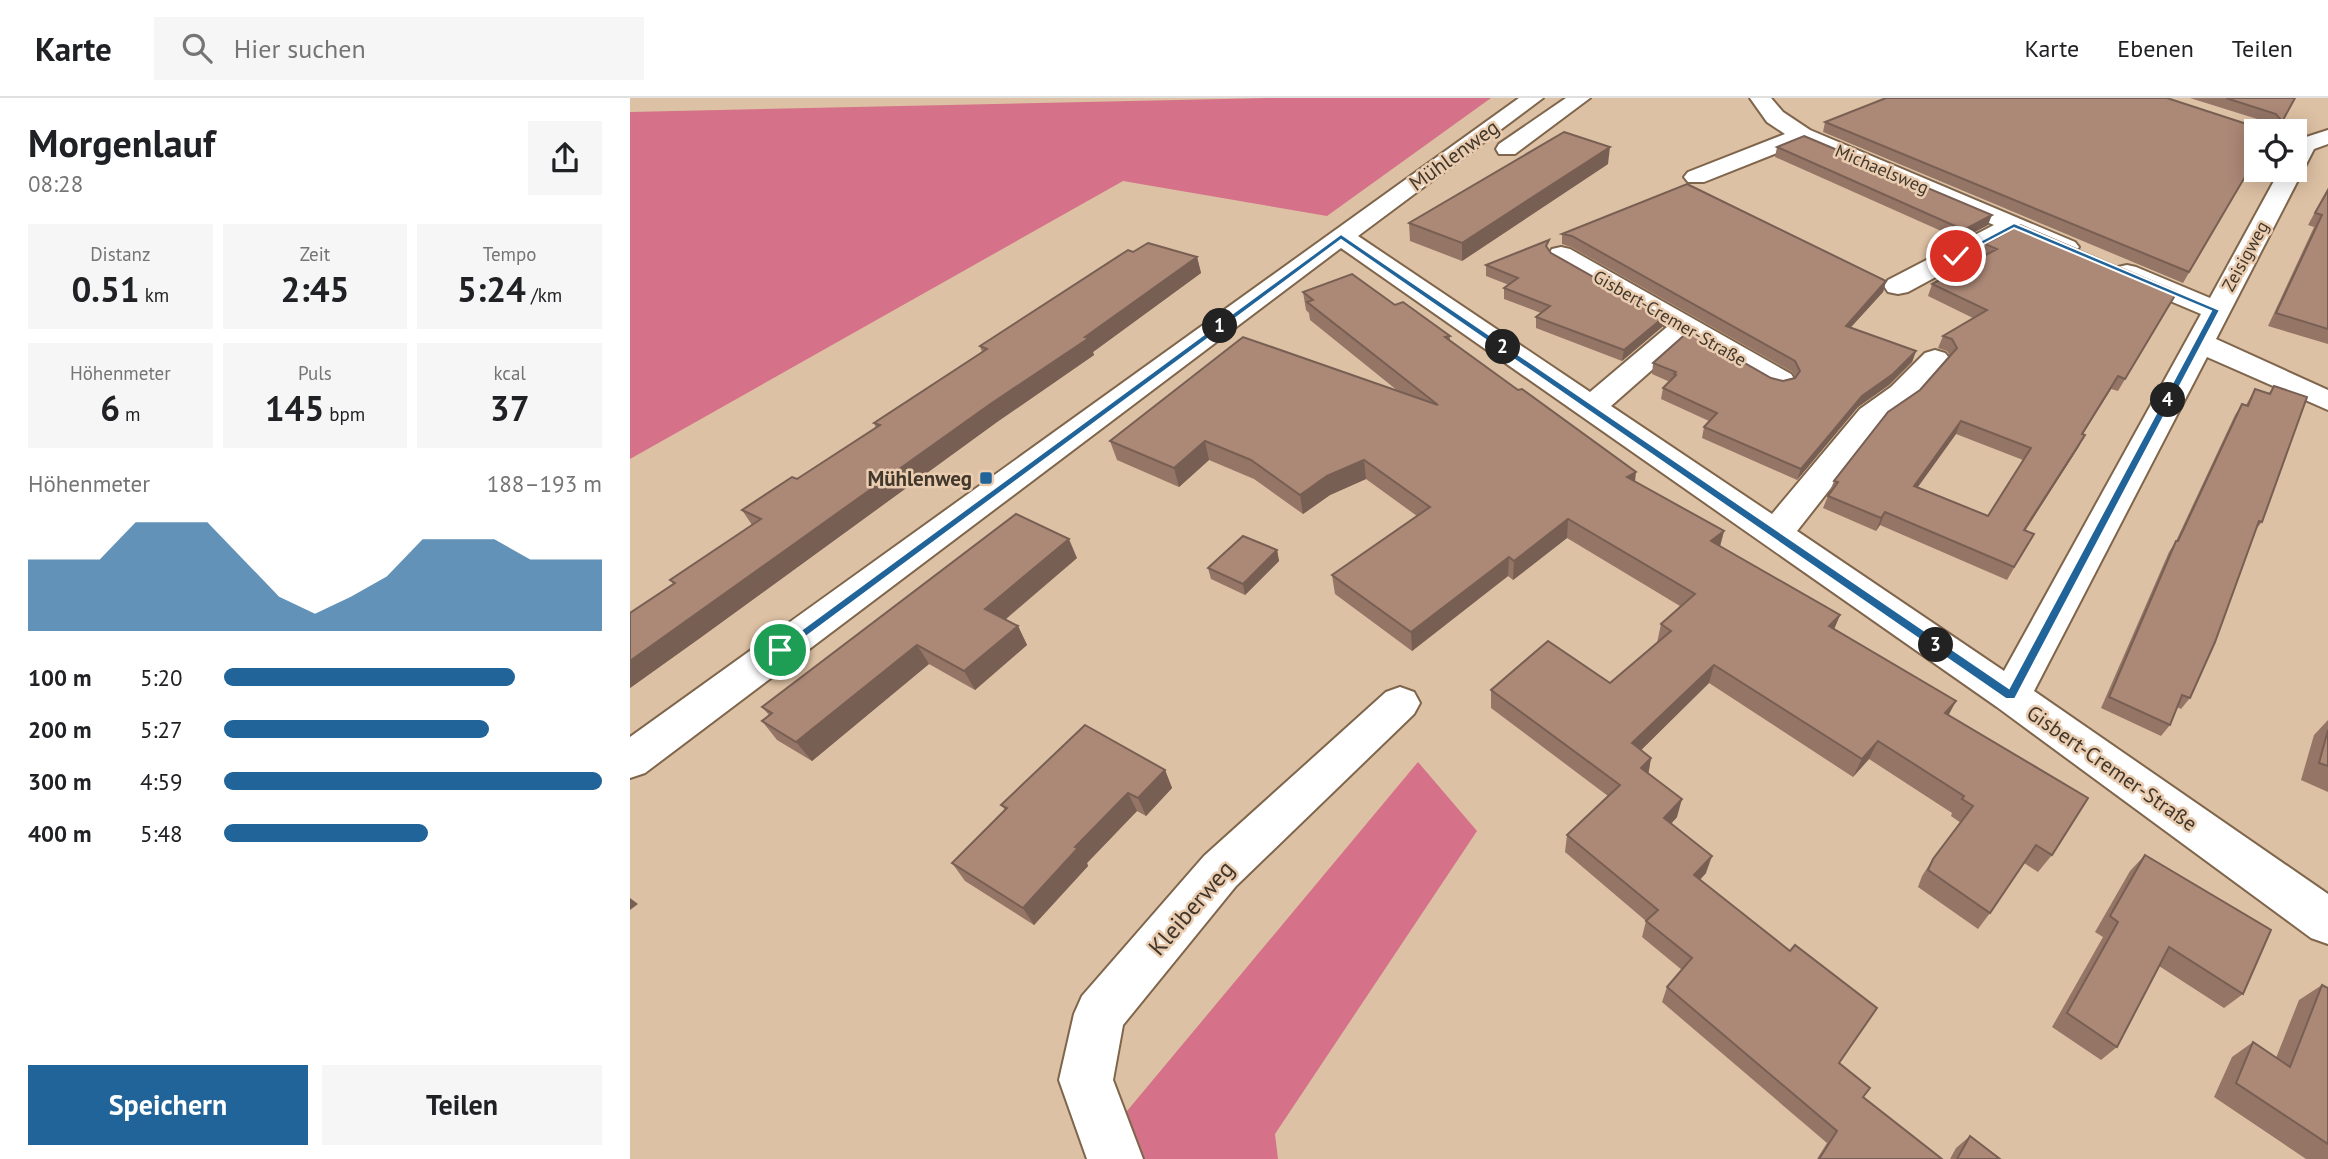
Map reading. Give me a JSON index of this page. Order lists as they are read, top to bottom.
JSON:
{
  "streets": {
    "street": [
      "Mühlenweg",
      "Michaelsweg",
      "Zeisigweg",
      "Gisbert-Cremer-Straße",
      "Kleiberweg"
    ]
  },
  "crossings": [
    ["Mühlenweg", "Gisbert-Cremer-Straße"],
    ["Michaelsweg", "Zeisigweg"],
    ["Zeisigweg", "Gisbert-Cremer-Straße"]
  ],
  "places": {
    "transit": ["Mühlenweg"]
  },
  "page": {
    "header": "Karte",
    "search": "Hier suchen",
    "nav": ["Karte", "Ebenen", "Teilen"],
    "heading": ["Morgenlauf", "08:28"],
    "stats": [
      ["Distanz", "0.51 km"],
      ["Zeit", "2:45"],
      ["Tempo", "5:24 /km"],
      ["Höhenmeter", "6 m"],
      ["Puls", "145 bpm"],
      ["kcal", "37"]
    ],
    "pins": [
      "1",
      "2",
      "4",
      "3"
    ],
    "chart": ["Höhenmeter", "188–193 m"],
    "list": [
      {
        "name": "100 m",
        "note": "5:20"
      },
      {
        "name": "200 m",
        "note": "5:27"
      },
      {
        "name": "300 m",
        "note": "4:59"
      },
      {
        "name": "400 m",
        "note": "5:48"
      }
    ],
    "buttons": ["Speichern", "Teilen"]
  }
}
